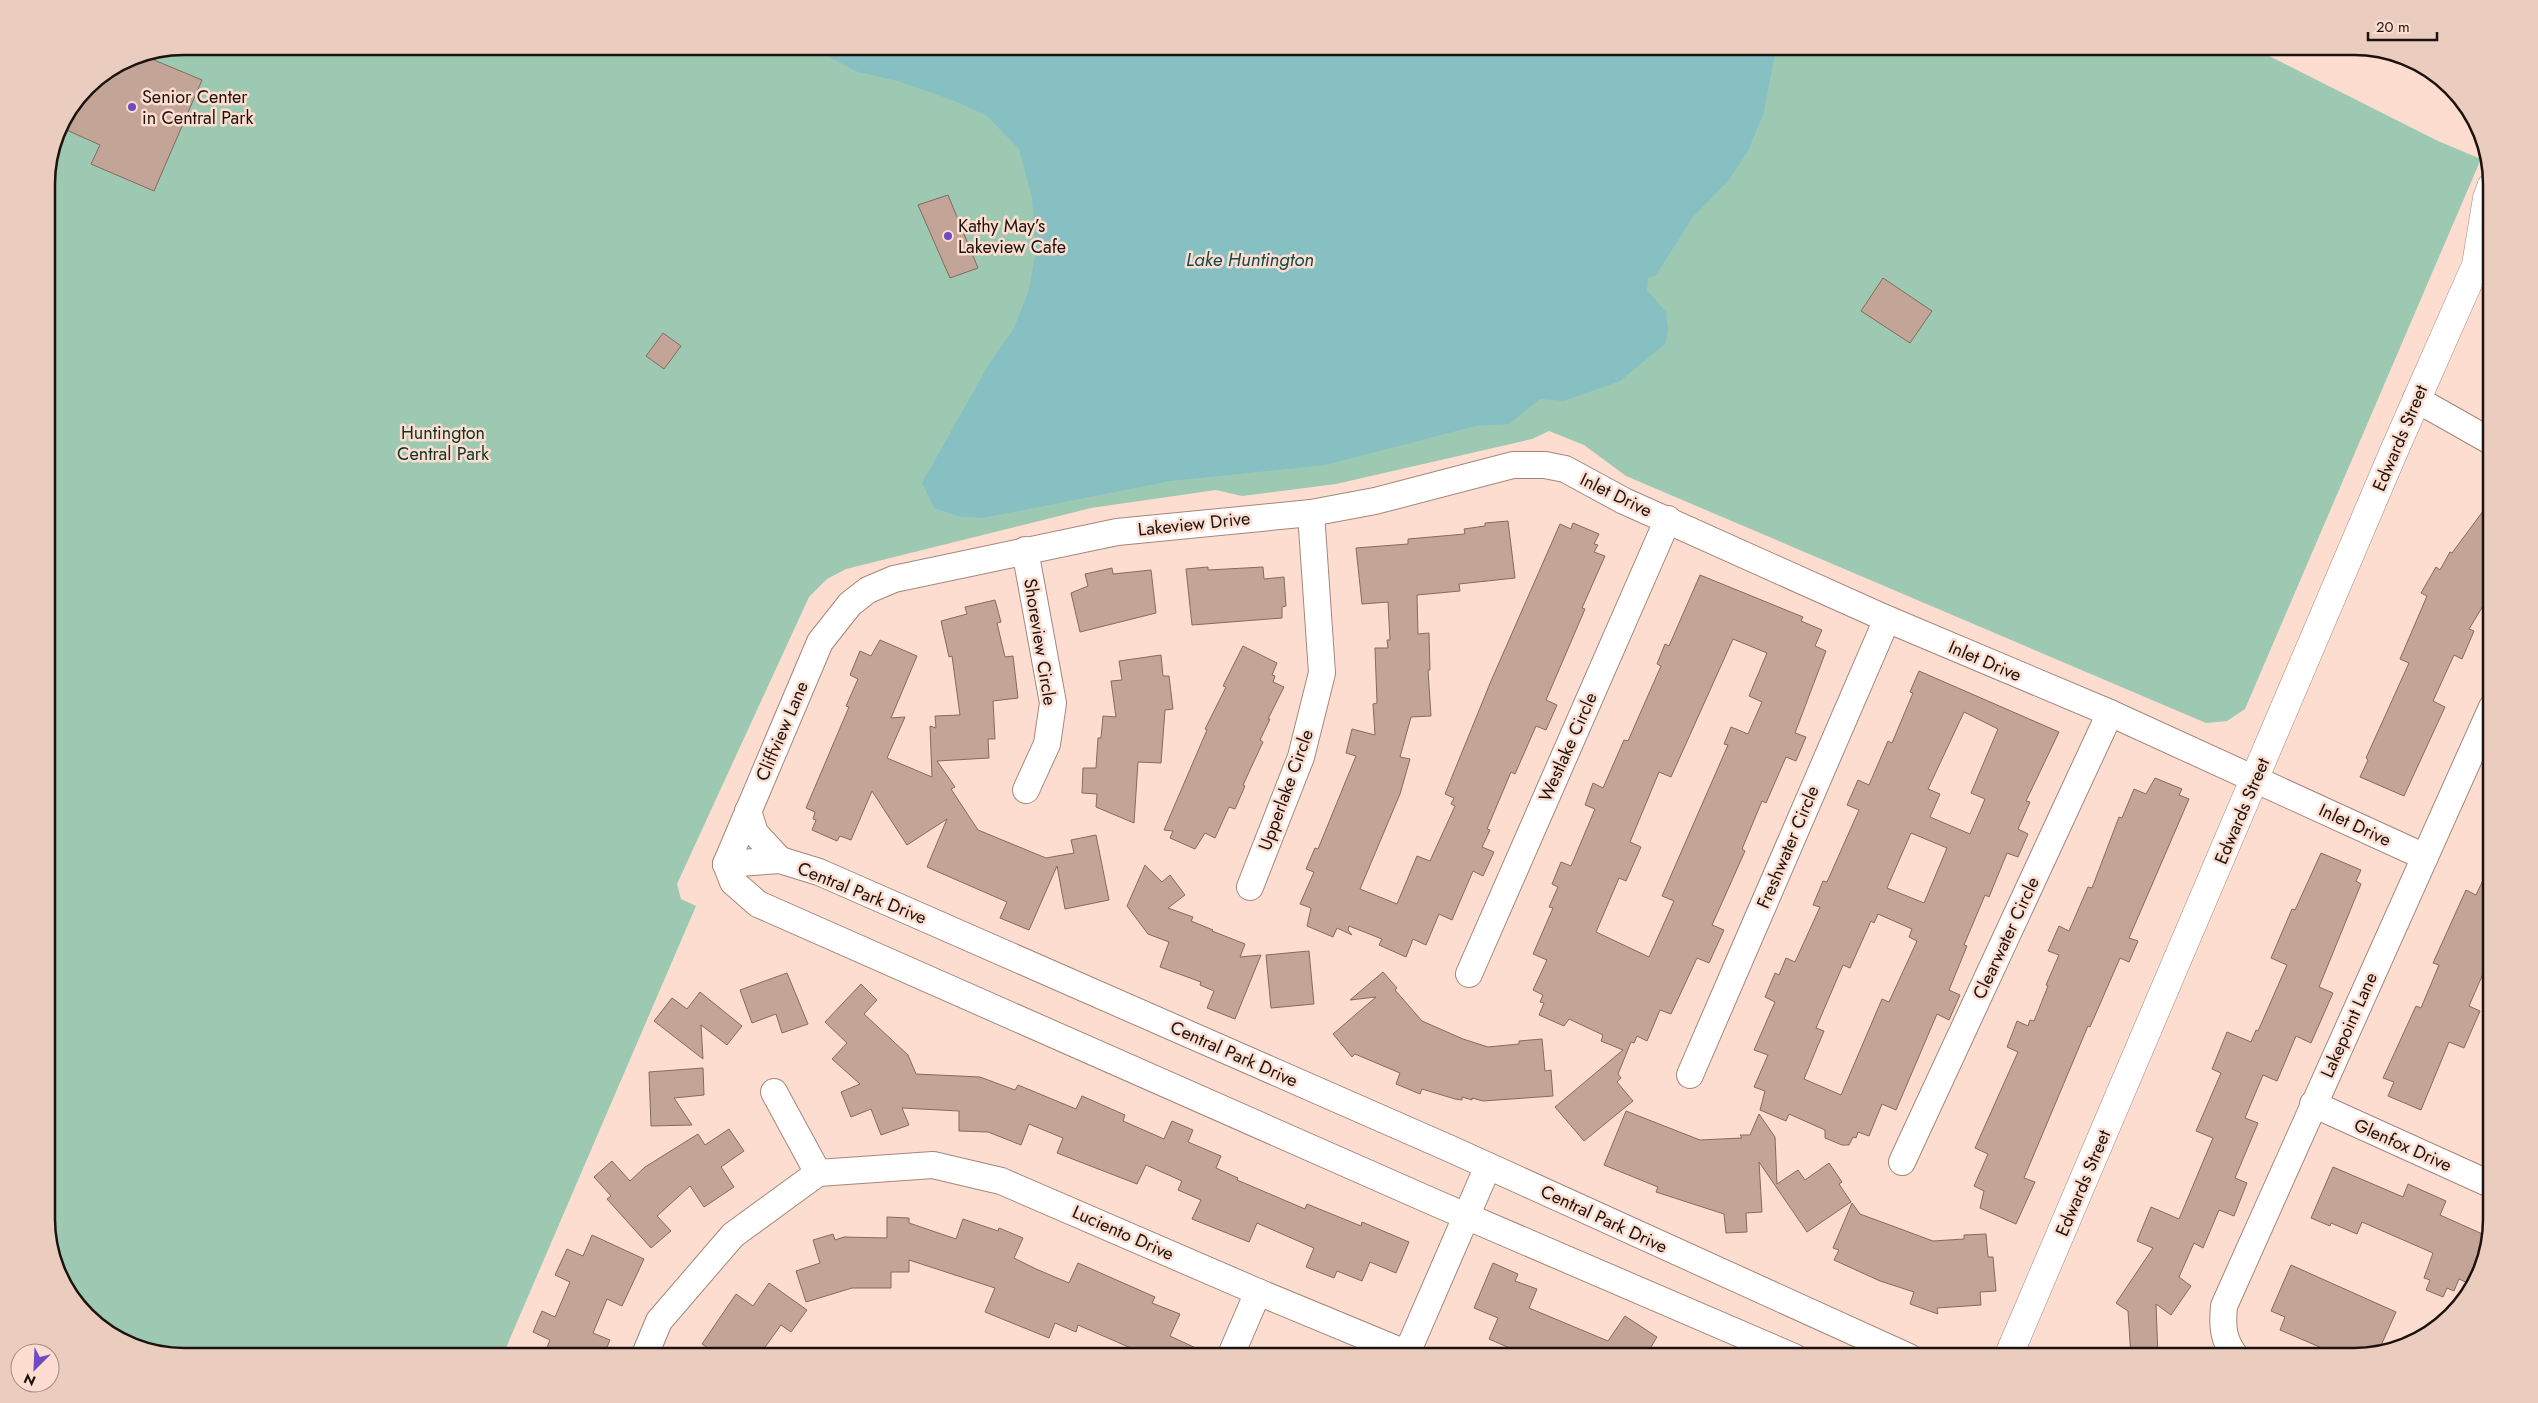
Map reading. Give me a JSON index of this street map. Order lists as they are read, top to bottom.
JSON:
{
  "streets": {
    "main road": ["Edwards Street"],
    "street": [
      "Inlet Drive",
      "Lakeview Drive",
      "Shoreview Circle",
      "Cliffview Lane",
      "Westlake Circle",
      "Upperlake Circle",
      "Freshwater Circle",
      "Central Park Drive",
      "Clearwater Circle",
      "Lakepoint Lane",
      "Glenfox Drive",
      "Luciento Drive"
    ]
  },
  "crossings": [
    ["Edwards Street", "Inlet Drive"],
    ["Inlet Drive", "Lakeview Drive"],
    ["Inlet Drive", "Westlake Circle"],
    ["Inlet Drive", "Freshwater Circle"],
    ["Inlet Drive", "Clearwater Circle"],
    ["Inlet Drive", "Lakepoint Lane"],
    ["Lakeview Drive", "Shoreview Circle"],
    ["Lakeview Drive", "Cliffview Lane"],
    ["Lakeview Drive", "Upperlake Circle"],
    ["Cliffview Lane", "Central Park Drive"],
    ["Lakepoint Lane", "Glenfox Drive"]
  ],
  "water": ["Lake Huntington"],
  "parks": ["Huntington Central Park"],
  "places": ["Senior Center in Central Park", "Kathy May’s Lakeview Cafe"],
  "scale_bar": "20 m",
  "north": "bottom left"
}
